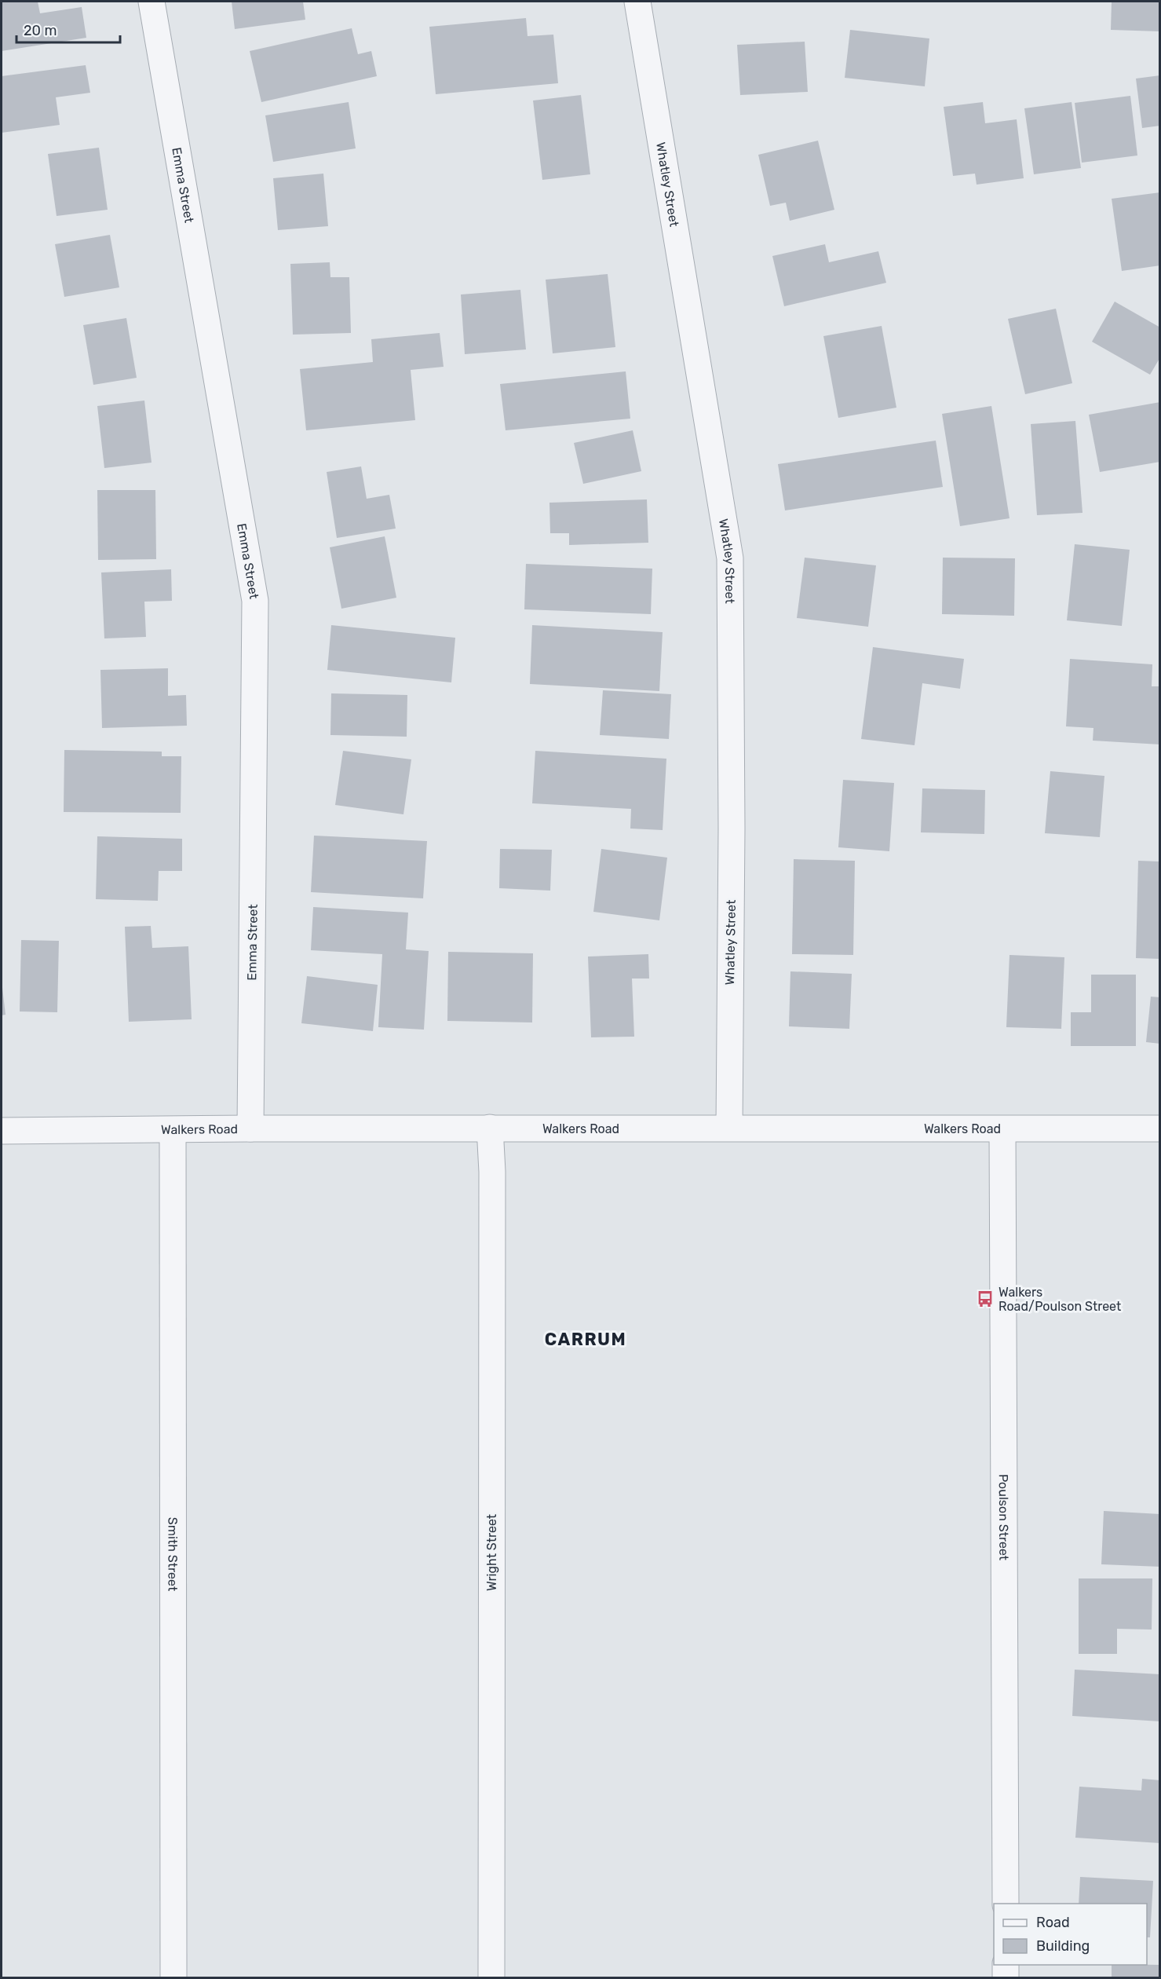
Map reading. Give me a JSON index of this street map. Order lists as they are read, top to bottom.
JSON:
{
  "streets": {
    "street": [
      "Emma Street",
      "Whatley Street",
      "Walkers Road",
      "Poulson Street",
      "Wright Street",
      "Smith Street"
    ]
  },
  "crossings": [
    ["Emma Street", "Walkers Road"],
    ["Whatley Street", "Walkers Road"],
    ["Walkers Road", "Poulson Street"],
    ["Walkers Road", "Wright Street"],
    ["Walkers Road", "Smith Street"]
  ],
  "districts": ["CARRUM"],
  "places": {
    "bus stop": ["Walkers Road/Poulson Street"]
  },
  "legend": ["Road", "Building"],
  "scale_bar": "20 m"
}
